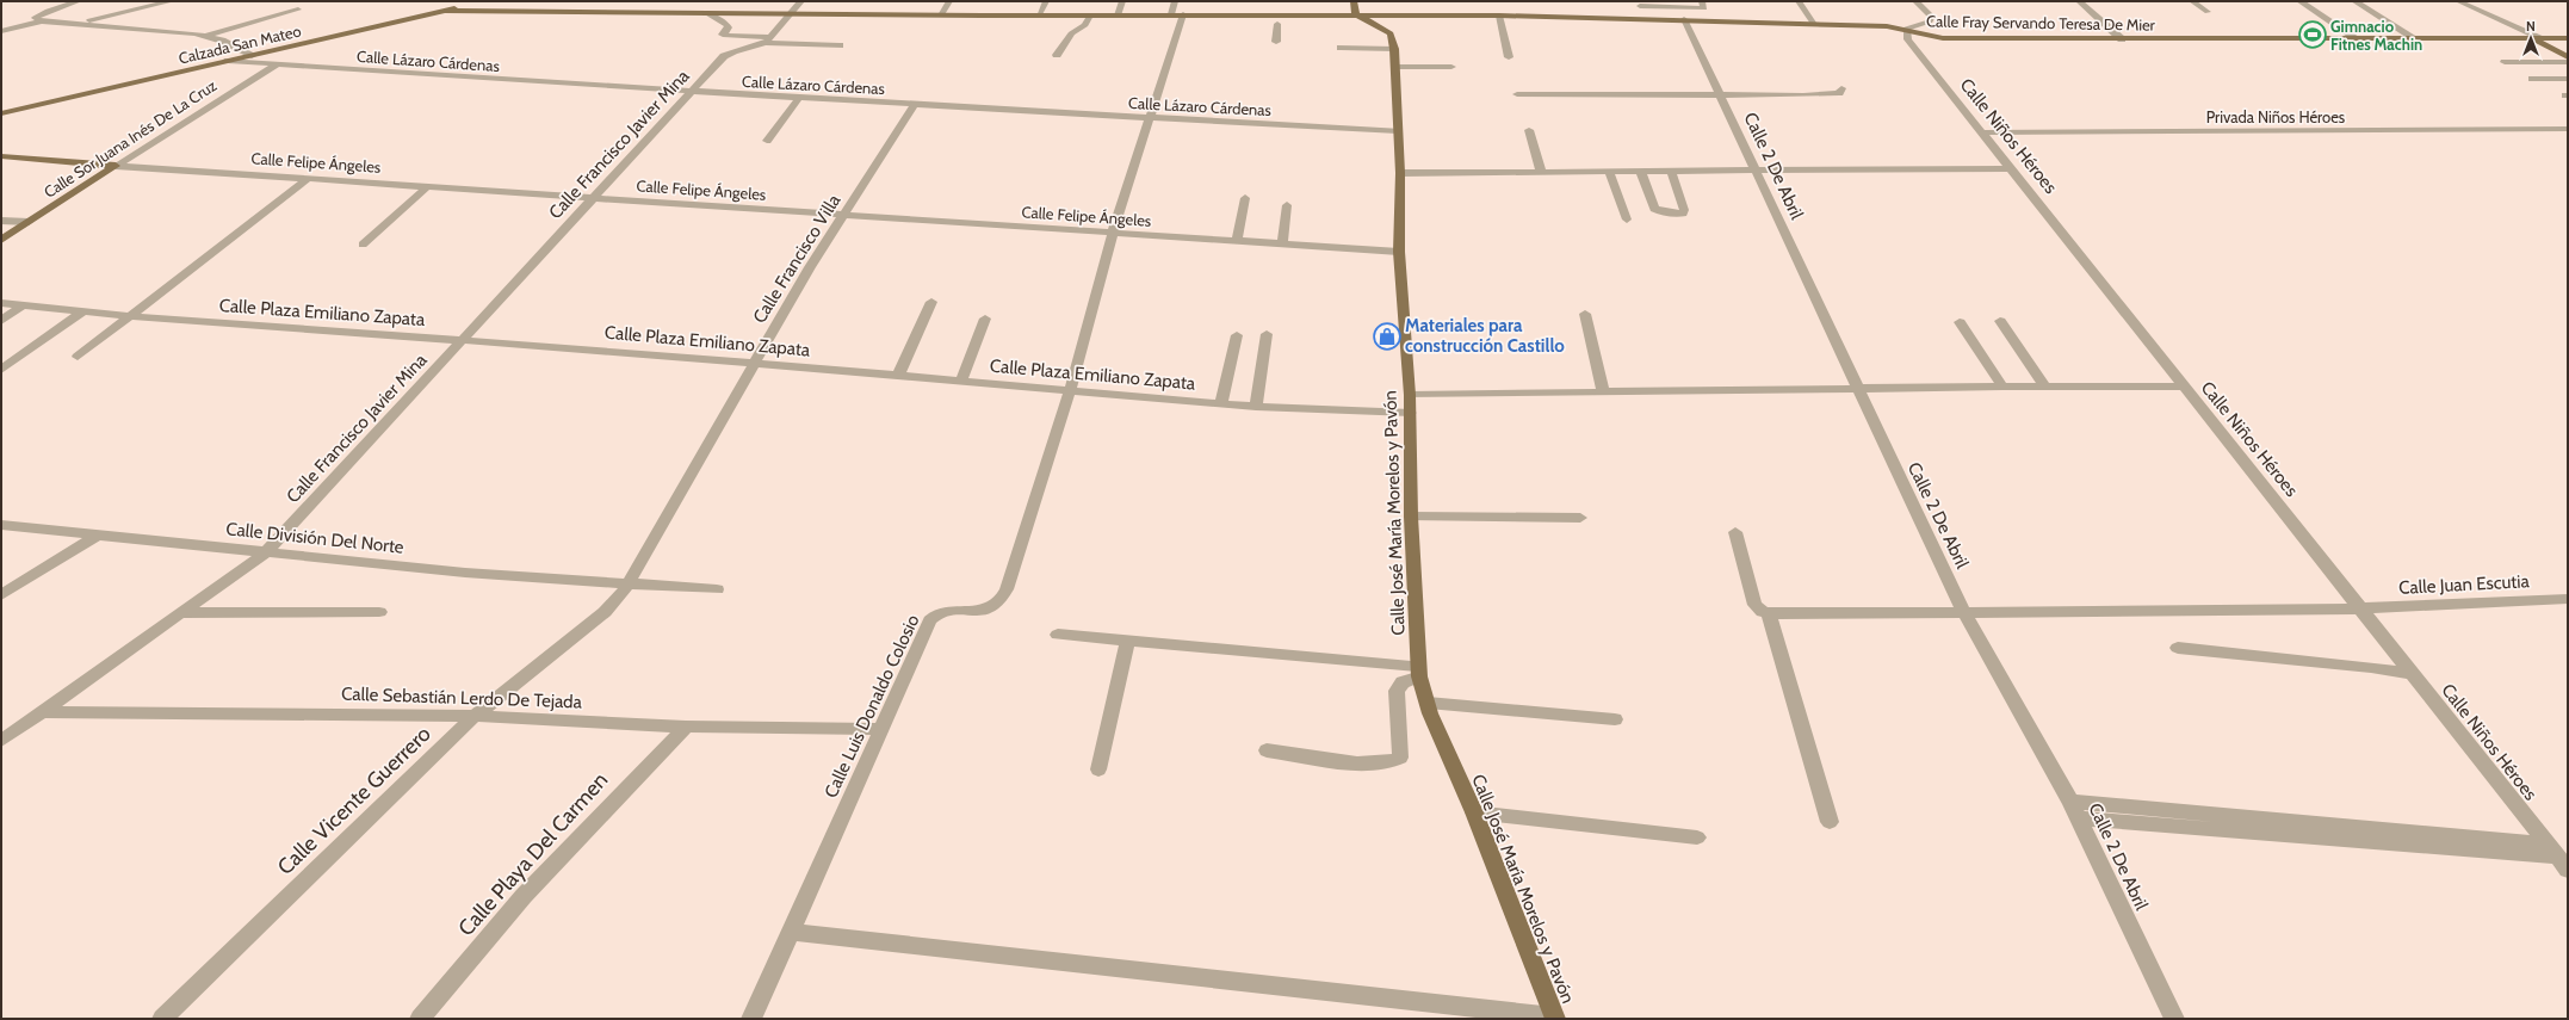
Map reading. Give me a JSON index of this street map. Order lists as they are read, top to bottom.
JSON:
{
  "streets": {
    "main road": [
      "Calle Fray Servando Teresa De Mier",
      "Calzada San Mateo",
      "Calle Sor Juana Inés De La Cruz",
      "Calle Felipe Ángeles",
      "Calle José María Morelos y Pavón"
    ],
    "street": [
      "Calle Lázaro Cárdenas",
      "Privada Niños Héroes",
      "Calle Niños Héroes",
      "Calle Francisco Javier Mina",
      "Calle 2 De Abril",
      "Calle Francisco Villa",
      "Calle Plaza Emiliano Zapata",
      "Calle División Del Norte",
      "Calle Juan Escutia",
      "Calle Sebastián Lerdo De Tejada",
      "Calle Luis Donaldo Colosio",
      "Calle Vicente Guerrero",
      "Calle Playa Del Carmen"
    ]
  },
  "crossings": [
    ["Calle Fray Servando Teresa De Mier", "Calzada San Mateo"],
    ["Calle Fray Servando Teresa De Mier", "Calle Niños Héroes"],
    ["Calle Fray Servando Teresa De Mier", "Calle 2 De Abril"],
    ["Calle Fray Servando Teresa De Mier", "Calle José María Morelos y Pavón"],
    ["Calle Fray Servando Teresa De Mier", "Calle Luis Donaldo Colosio"],
    ["Calzada San Mateo", "Calle Lázaro Cárdenas"],
    ["Calle Lázaro Cárdenas", "Calle Sor Juana Inés De La Cruz"],
    ["Calle Lázaro Cárdenas", "Calle Francisco Javier Mina"],
    ["Calle Lázaro Cárdenas", "Calle Francisco Villa"],
    ["Calle Lázaro Cárdenas", "Calle José María Morelos y Pavón"],
    ["Calle Lázaro Cárdenas", "Calle Luis Donaldo Colosio"],
    ["Privada Niños Héroes", "Calle Niños Héroes"],
    ["Calle Niños Héroes", "Calle Juan Escutia"],
    ["Calle Sor Juana Inés De La Cruz", "Calle Felipe Ángeles"],
    ["Calle Francisco Javier Mina", "Calle Felipe Ángeles"],
    ["Calle Francisco Javier Mina", "Calle Plaza Emiliano Zapata"],
    ["Calle Francisco Javier Mina", "Calle División Del Norte"],
    ["Calle Francisco Javier Mina", "Calle Sebastián Lerdo De Tejada"],
    ["Calle Felipe Ángeles", "Calle Francisco Villa"],
    ["Calle Felipe Ángeles", "Calle José María Morelos y Pavón"],
    ["Calle Felipe Ángeles", "Calle Luis Donaldo Colosio"],
    ["Calle 2 De Abril", "Calle Juan Escutia"],
    ["Calle Francisco Villa", "Calle Plaza Emiliano Zapata"],
    ["Calle Francisco Villa", "Calle División Del Norte"],
    ["Calle Francisco Villa", "Calle Vicente Guerrero"],
    ["Calle Plaza Emiliano Zapata", "Calle José María Morelos y Pavón"],
    ["Calle Plaza Emiliano Zapata", "Calle Luis Donaldo Colosio"],
    ["Calle División Del Norte", "Calle Vicente Guerrero"],
    ["Calle Sebastián Lerdo De Tejada", "Calle Luis Donaldo Colosio"],
    ["Calle Sebastián Lerdo De Tejada", "Calle Vicente Guerrero"],
    ["Calle Sebastián Lerdo De Tejada", "Calle Playa Del Carmen"]
  ],
  "places": {
    "sports": ["Gimnacio Fitnes Machin"],
    "shop": ["Materiales para construcción Castillo"]
  },
  "north": "top"
}
